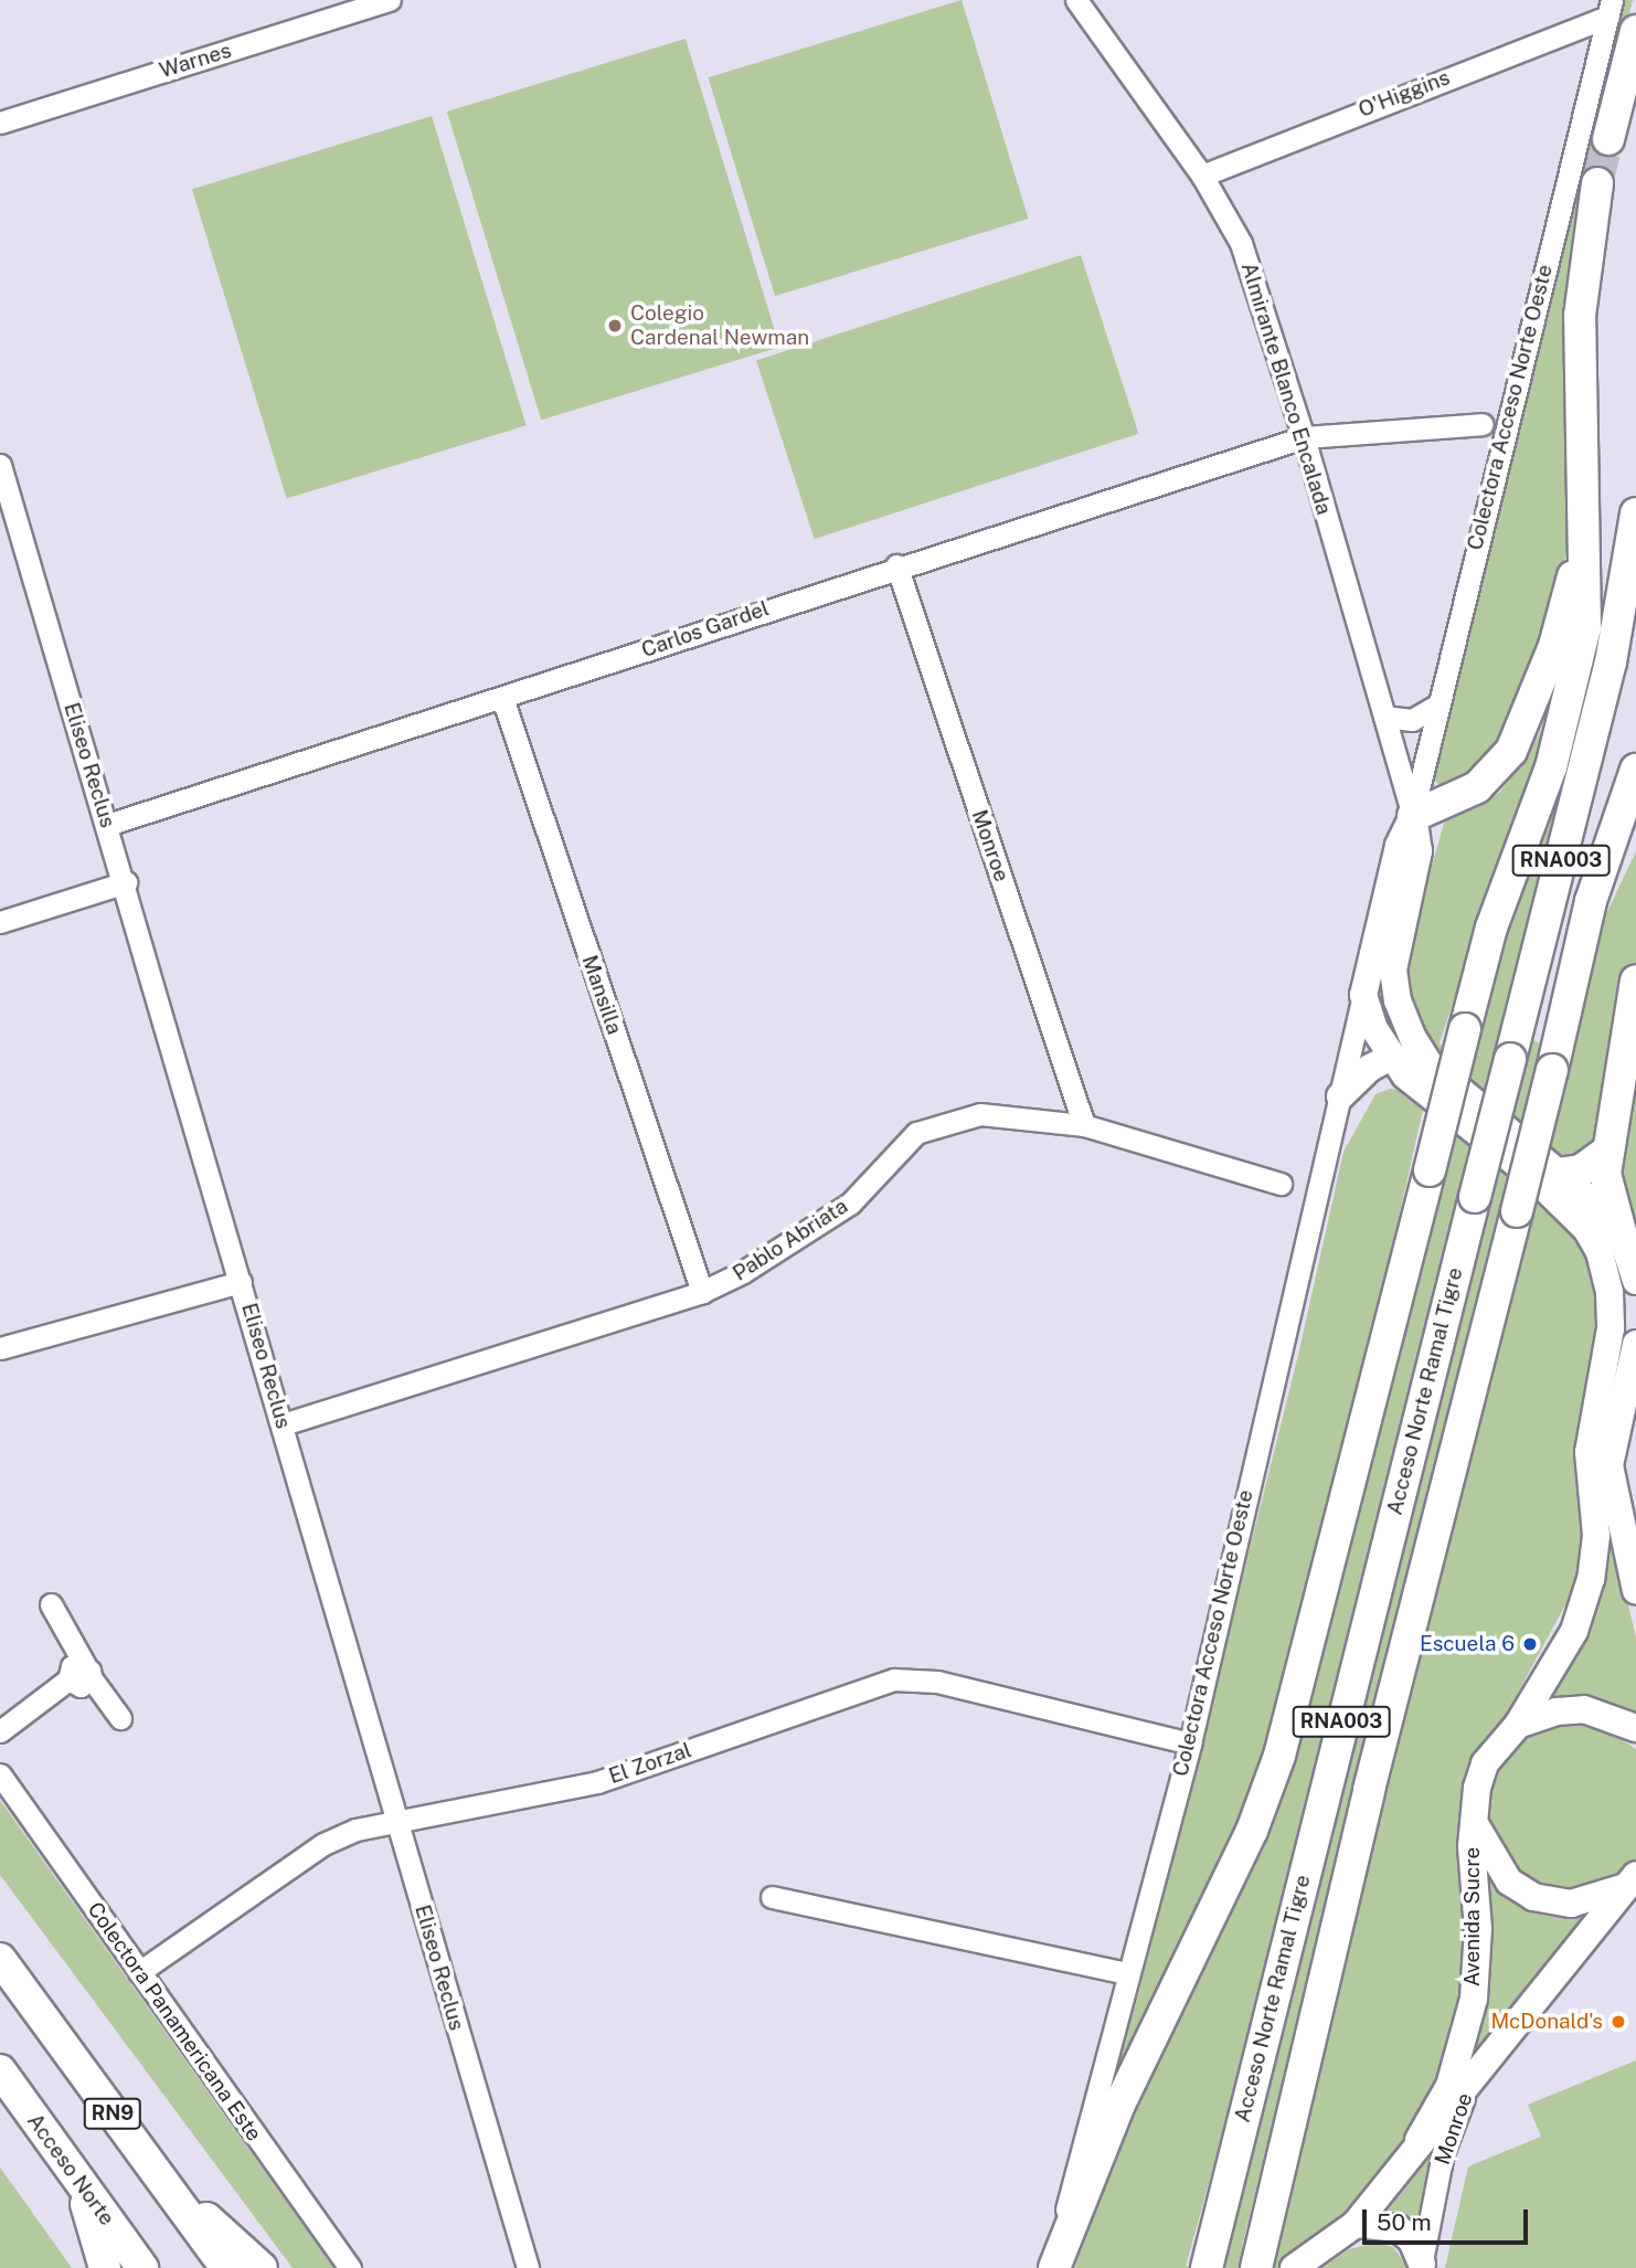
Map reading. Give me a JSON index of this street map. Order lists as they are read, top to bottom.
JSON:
{
  "streets": {
    "highway": [
      "RNA003",
      "Acceso Norte Ramal Tigre",
      "RN9",
      "Acceso Norte"
    ],
    "main road": ["Almirante Blanco Encalada", "Avenida Sucre"],
    "street": [
      "Warnes",
      "O'Higgins",
      "Colectora Acceso Norte Oeste",
      "Carlos Gardel",
      "Eliseo Reclus",
      "Monroe",
      "Mansilla",
      "Pablo Abriata",
      "El Zorzal",
      "Colectora Panamericana Este"
    ]
  },
  "crossings": [
    ["O'Higgins", "Almirante Blanco Encalada"],
    ["O'Higgins", "Colectora Acceso Norte Oeste"],
    ["Almirante Blanco Encalada", "Colectora Acceso Norte Oeste"],
    ["Almirante Blanco Encalada", "Carlos Gardel"],
    ["Almirante Blanco Encalada", "Avenida Sucre"],
    ["Colectora Acceso Norte Oeste", "El Zorzal"],
    ["Carlos Gardel", "Eliseo Reclus"],
    ["Carlos Gardel", "Monroe"],
    ["Carlos Gardel", "Mansilla"],
    ["Eliseo Reclus", "Pablo Abriata"],
    ["Eliseo Reclus", "El Zorzal"],
    ["Monroe", "Pablo Abriata"],
    ["Monroe", "Avenida Sucre"],
    ["Mansilla", "Pablo Abriata"],
    ["El Zorzal", "Colectora Panamericana Este"]
  ],
  "places": ["Colegio Cardenal Newman", "Escuela 6", "McDonald's"],
  "scale_bar": "50 m"
}
